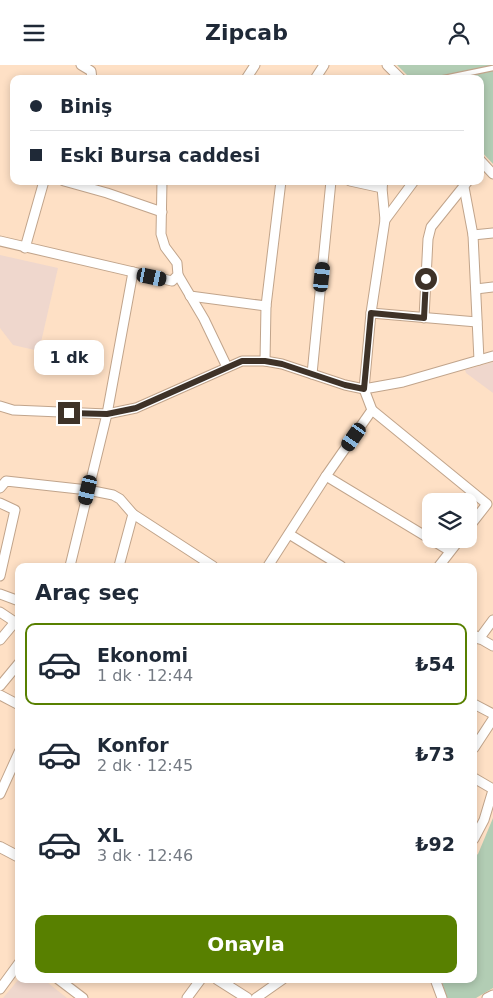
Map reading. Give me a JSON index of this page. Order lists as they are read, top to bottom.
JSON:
{
  "page": {
    "header": "Zipcab",
    "banner": ["Biniş", "Eski Bursa caddesi"],
    "bubble": "1 dk",
    "heading": "Araç seç",
    "list": [
      {
        "name": "Ekonomi",
        "note": "1 dk · 12:44",
        "value": "₺54"
      },
      {
        "name": "Konfor",
        "note": "2 dk · 12:45",
        "value": "₺73"
      },
      {
        "name": "XL",
        "note": "3 dk · 12:46",
        "value": "₺92"
      }
    ],
    "buttons": "Onayla"
  }
}
